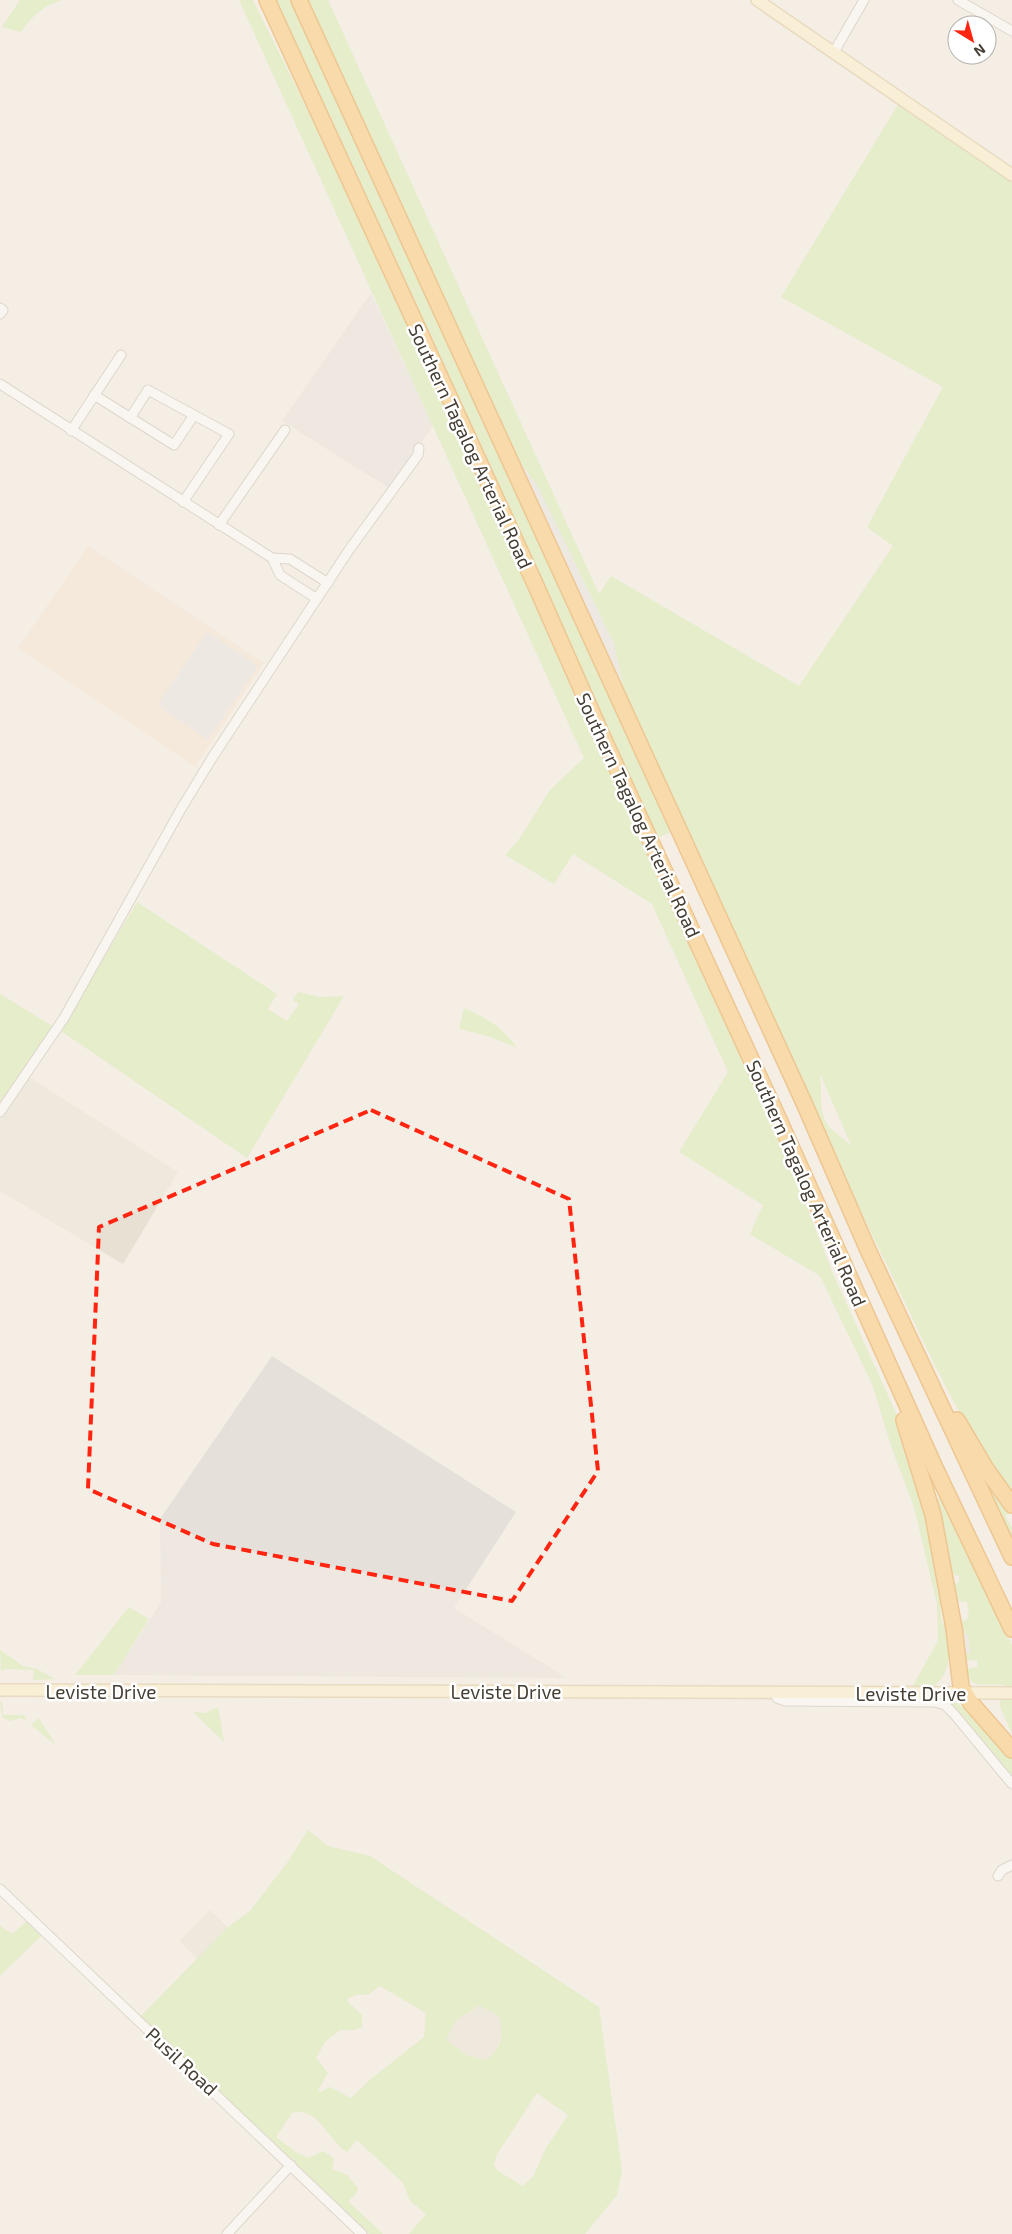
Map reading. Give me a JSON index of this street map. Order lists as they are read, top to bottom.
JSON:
{
  "streets": {
    "highway": ["Southern Tagalog Arterial Road"],
    "main road": ["Leviste Drive"],
    "street": ["Pusil Road"]
  },
  "north": "bottom right"
}
